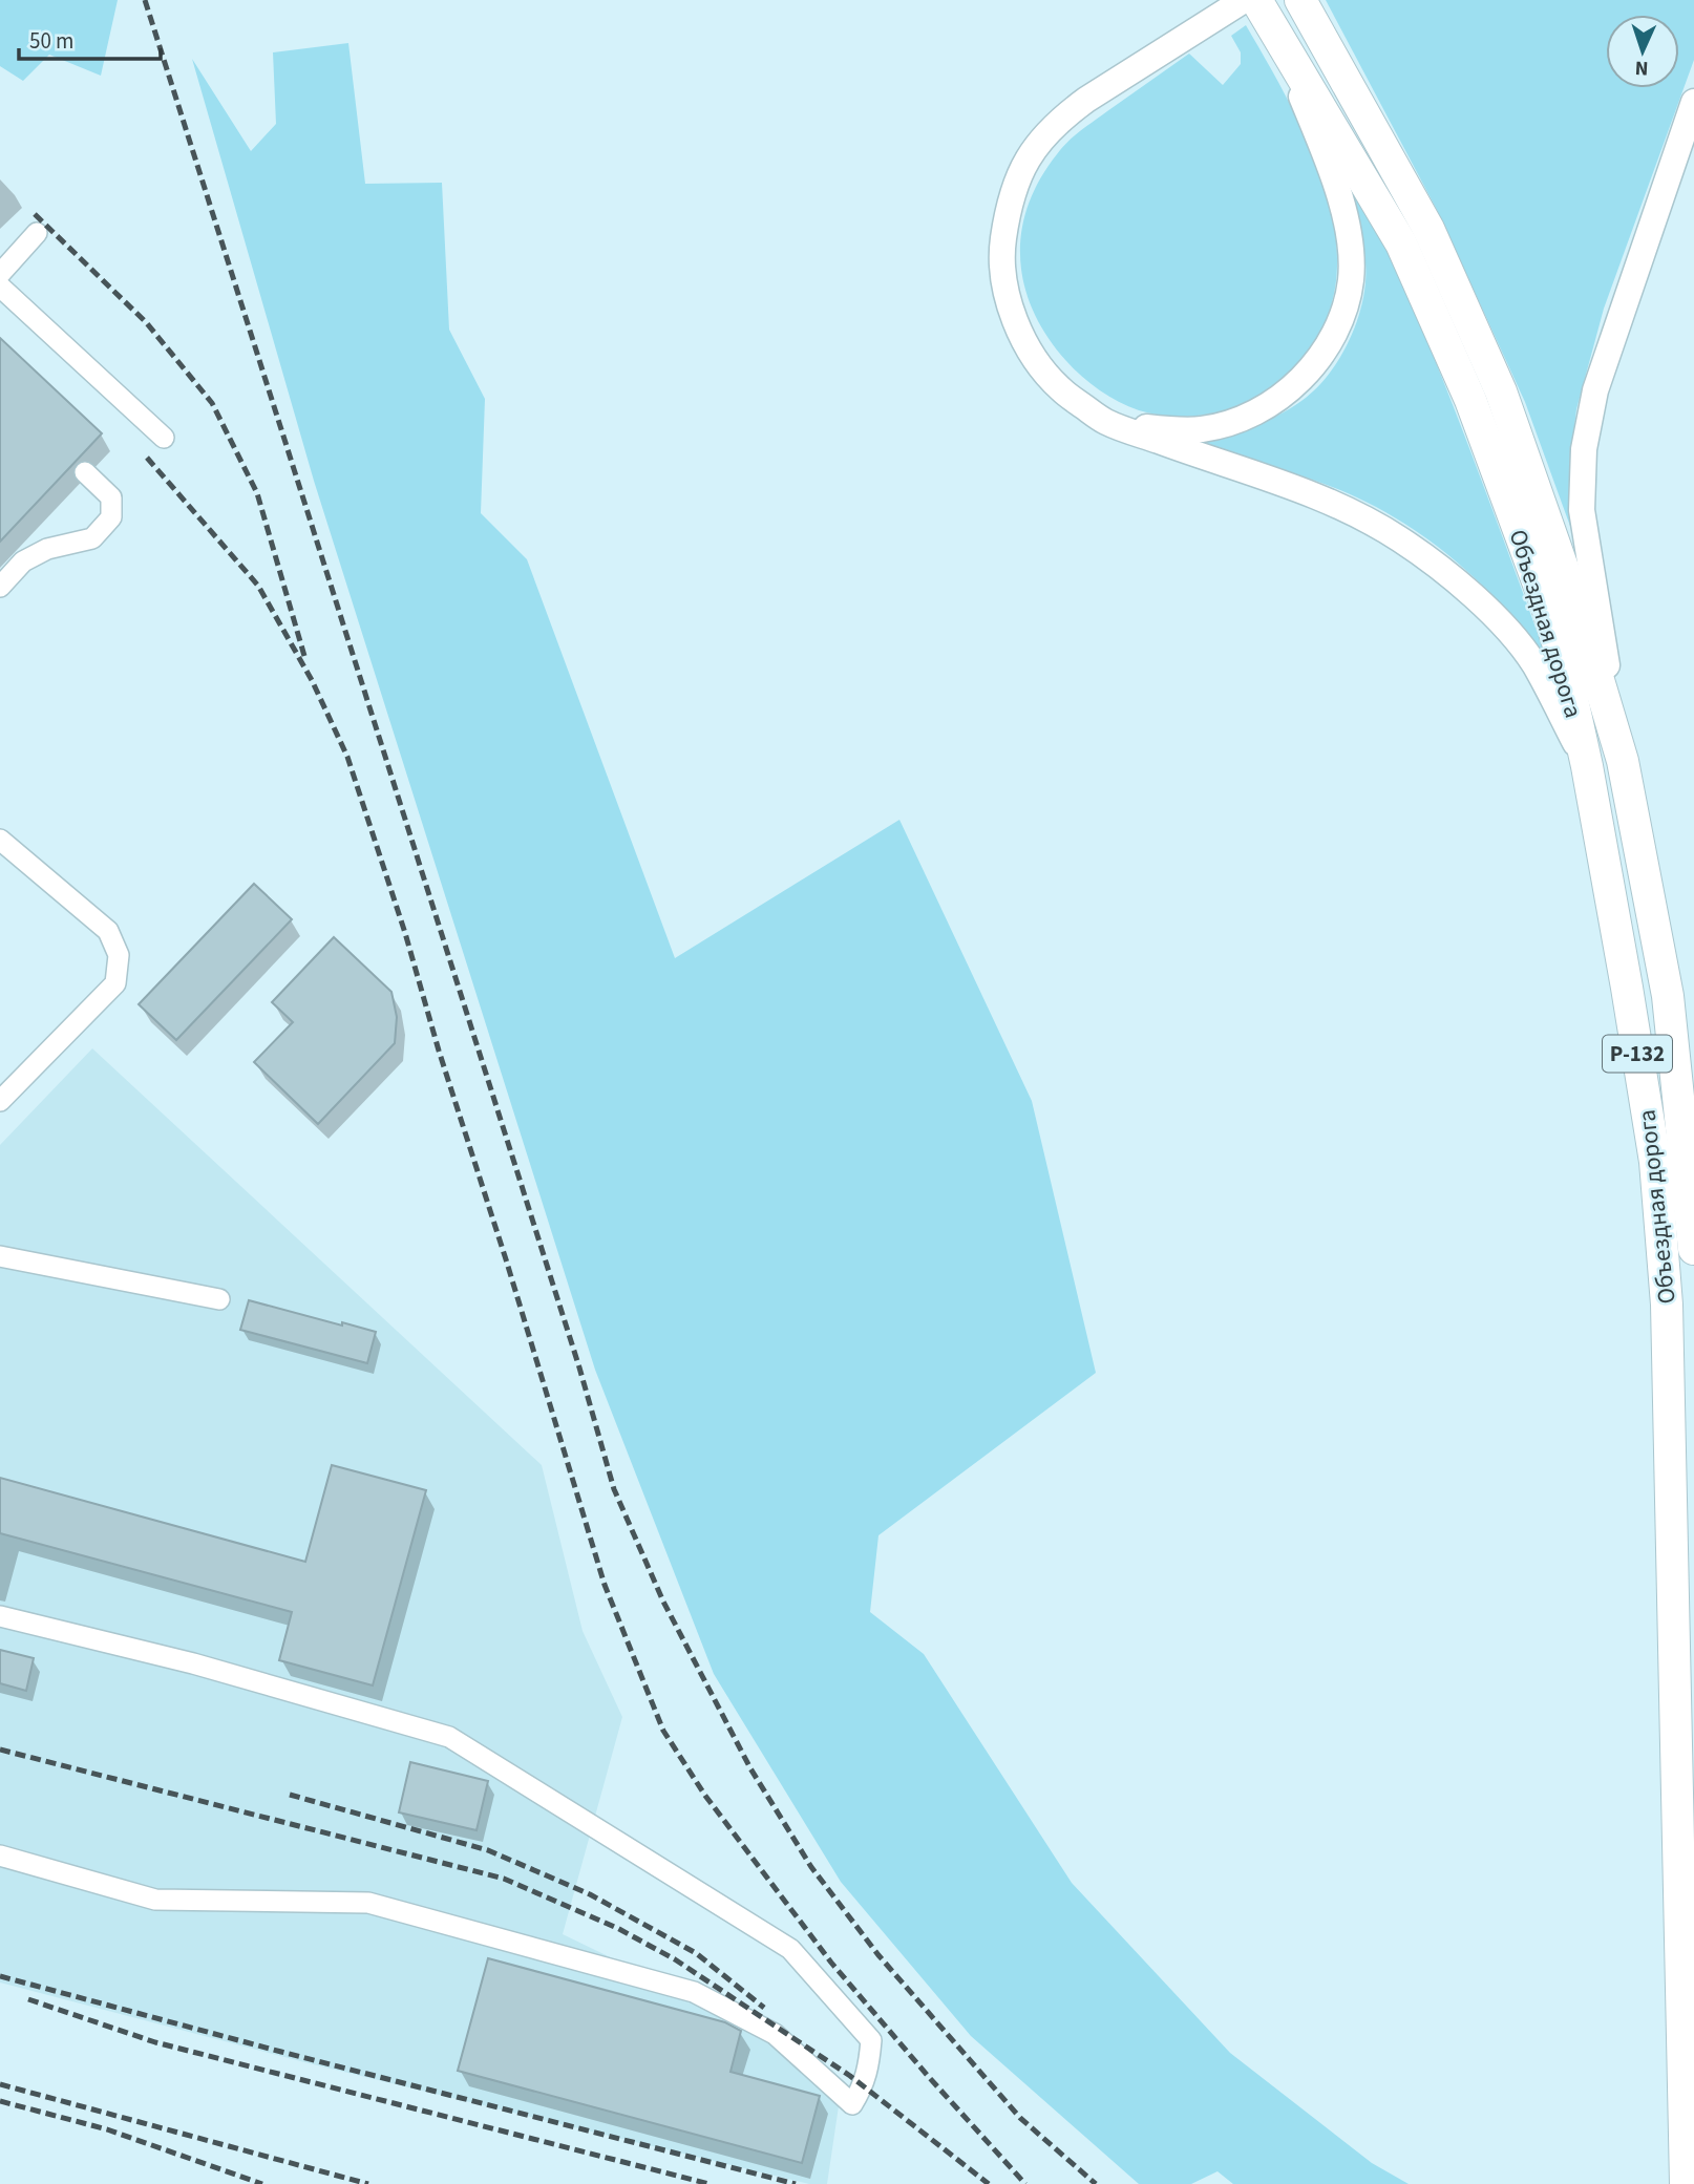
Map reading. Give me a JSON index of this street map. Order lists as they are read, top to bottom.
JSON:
{
  "streets": {
    "highway": ["Объездная дорога", "Р-132"]
  },
  "scale_bar": "50 m",
  "north": "bottom"
}
